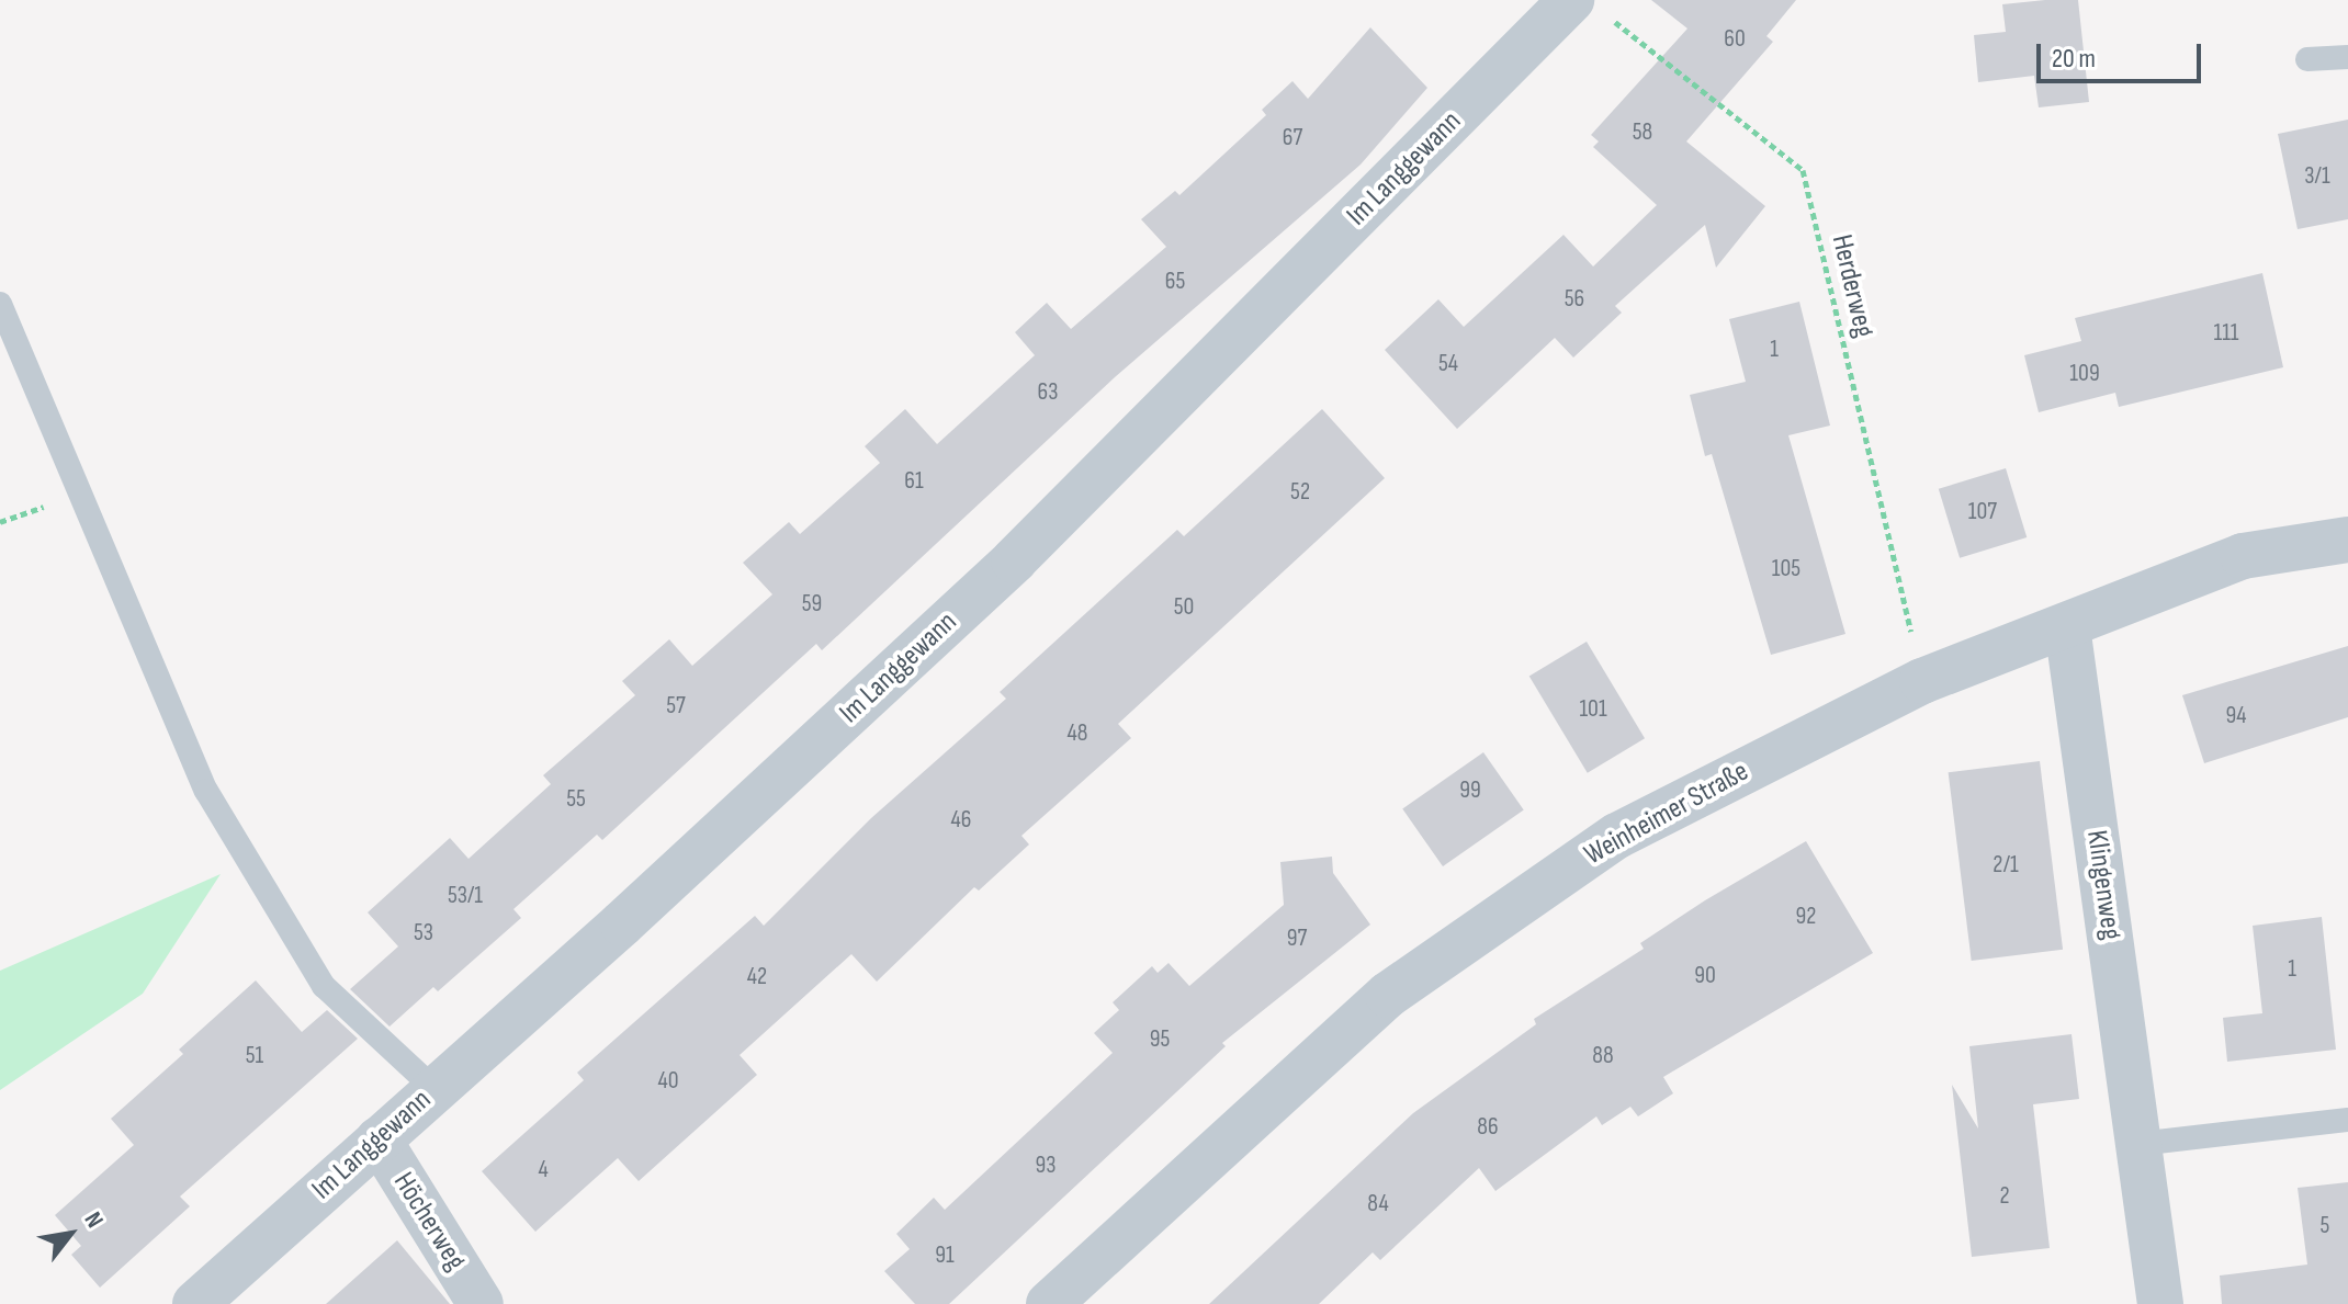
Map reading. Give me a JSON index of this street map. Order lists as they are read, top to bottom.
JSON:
{
  "streets": {
    "street": [
      "Im Langgewann",
      "Weinheimer Straße",
      "Klingenweg",
      "Höcherweg"
    ],
    "path": ["Herderweg"]
  },
  "crossings": [
    ["Im Langgewann", "Höcherweg"],
    ["Herderweg", "Weinheimer Straße"],
    ["Weinheimer Straße", "Klingenweg"]
  ],
  "house_numbers": [
    "60",
    "58",
    "67",
    "3/1",
    "65",
    "56",
    "111",
    "1",
    "54",
    "109",
    "63",
    "61",
    "52",
    "107",
    "105",
    "59",
    "50",
    "57",
    "101",
    "94",
    "48",
    "99",
    "55",
    "46",
    "2/1",
    "53/1",
    "92",
    "53",
    "97",
    "1",
    "90",
    "42",
    "95",
    "51",
    "88",
    "40",
    "86",
    "93",
    "4",
    "2",
    "84",
    "5",
    "91"
  ],
  "scale_bar": "20 m",
  "north": "top right"
}
